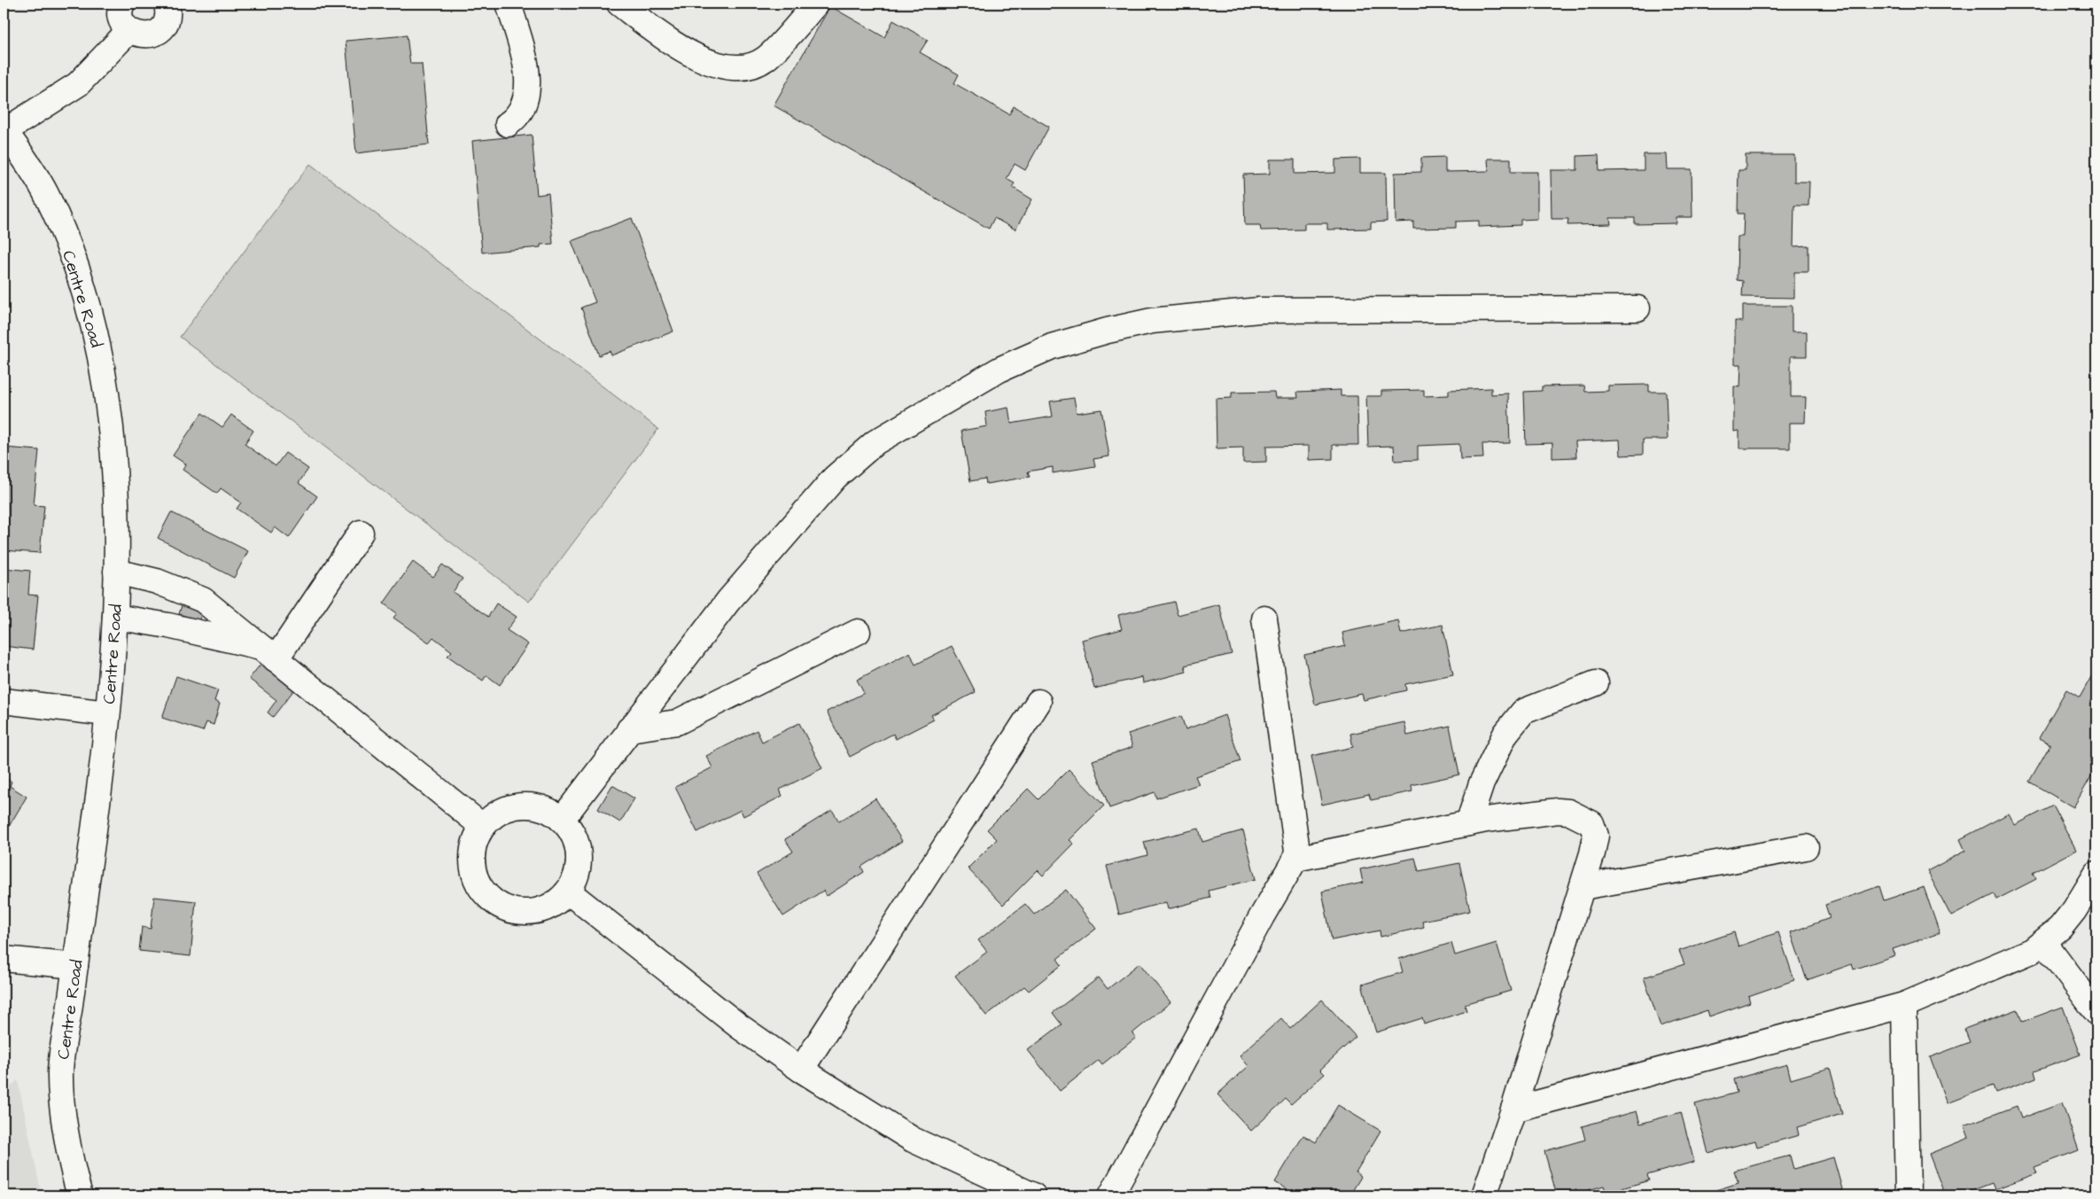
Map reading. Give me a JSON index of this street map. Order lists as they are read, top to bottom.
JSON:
{
  "streets": {
    "street": ["Centre Road"]
  }
}
